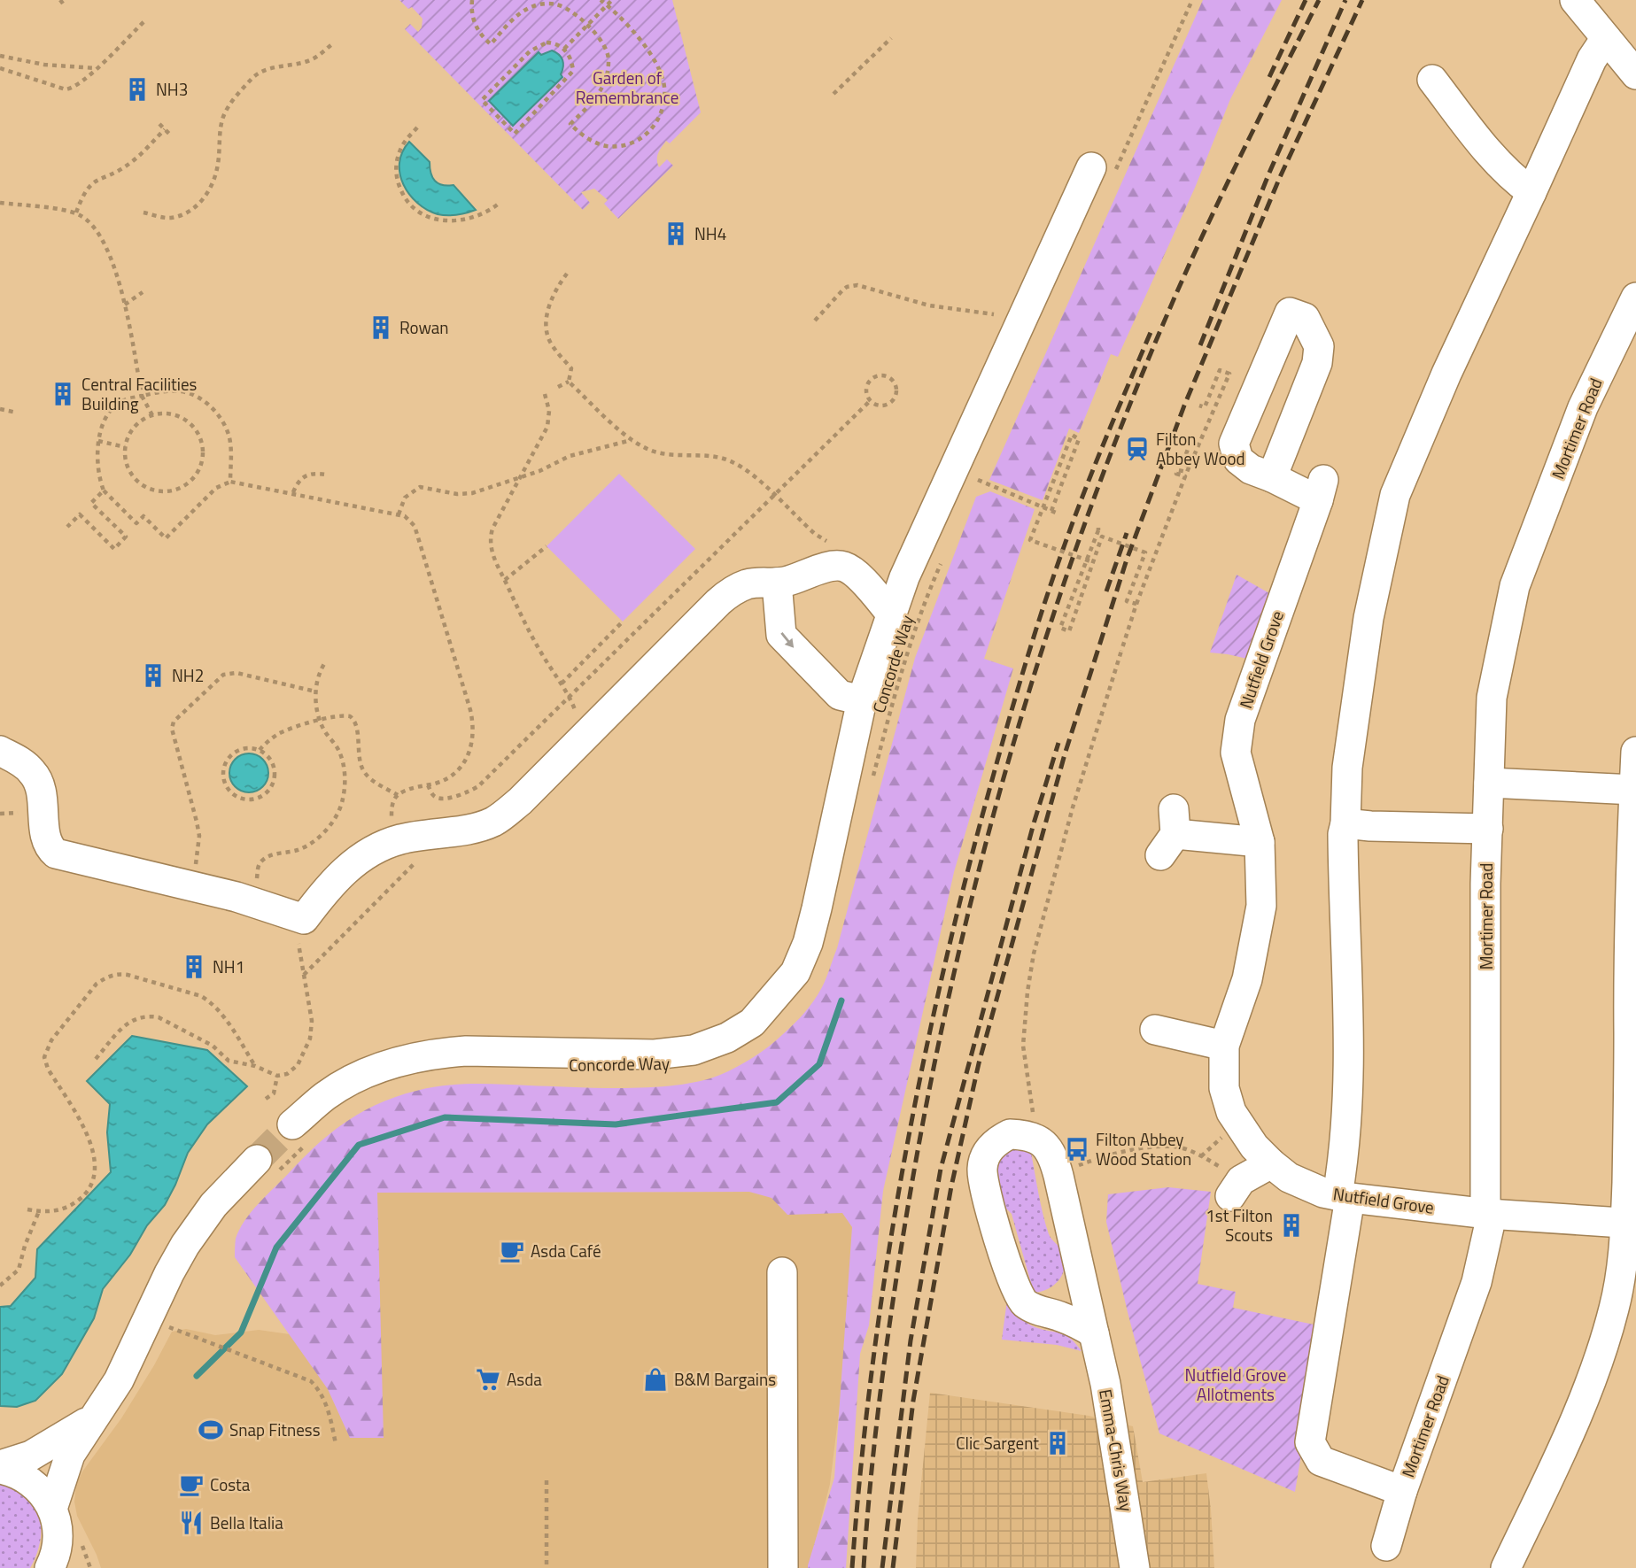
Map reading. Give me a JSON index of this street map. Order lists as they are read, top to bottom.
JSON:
{
  "streets": {
    "street": ["Mortimer Road", "Nutfield Grove", "Emma-Chris Way"],
    "path": ["Concorde Way"]
  },
  "crossings": [
    ["Mortimer Road", "Nutfield Grove"]
  ],
  "parks": ["Garden of Remembrance", "Nutfield Grove Allotments"],
  "places": {
    "building": [
      "NH3",
      "NH4",
      "Rowan",
      "Central Facilities Building",
      "NH2",
      "NH1",
      "1st Filton Scouts",
      "Clic Sargent"
    ],
    "station": ["Filton Abbey Wood"],
    "bus stop": ["Filton Abbey Wood Station"],
    "cafe": ["Asda Café", "Costa"],
    "supermarket": ["Asda"],
    "shop": ["B&M Bargains"],
    "sports": ["Snap Fitness"],
    "restaurant": ["Bella Italia"]
  }
}
